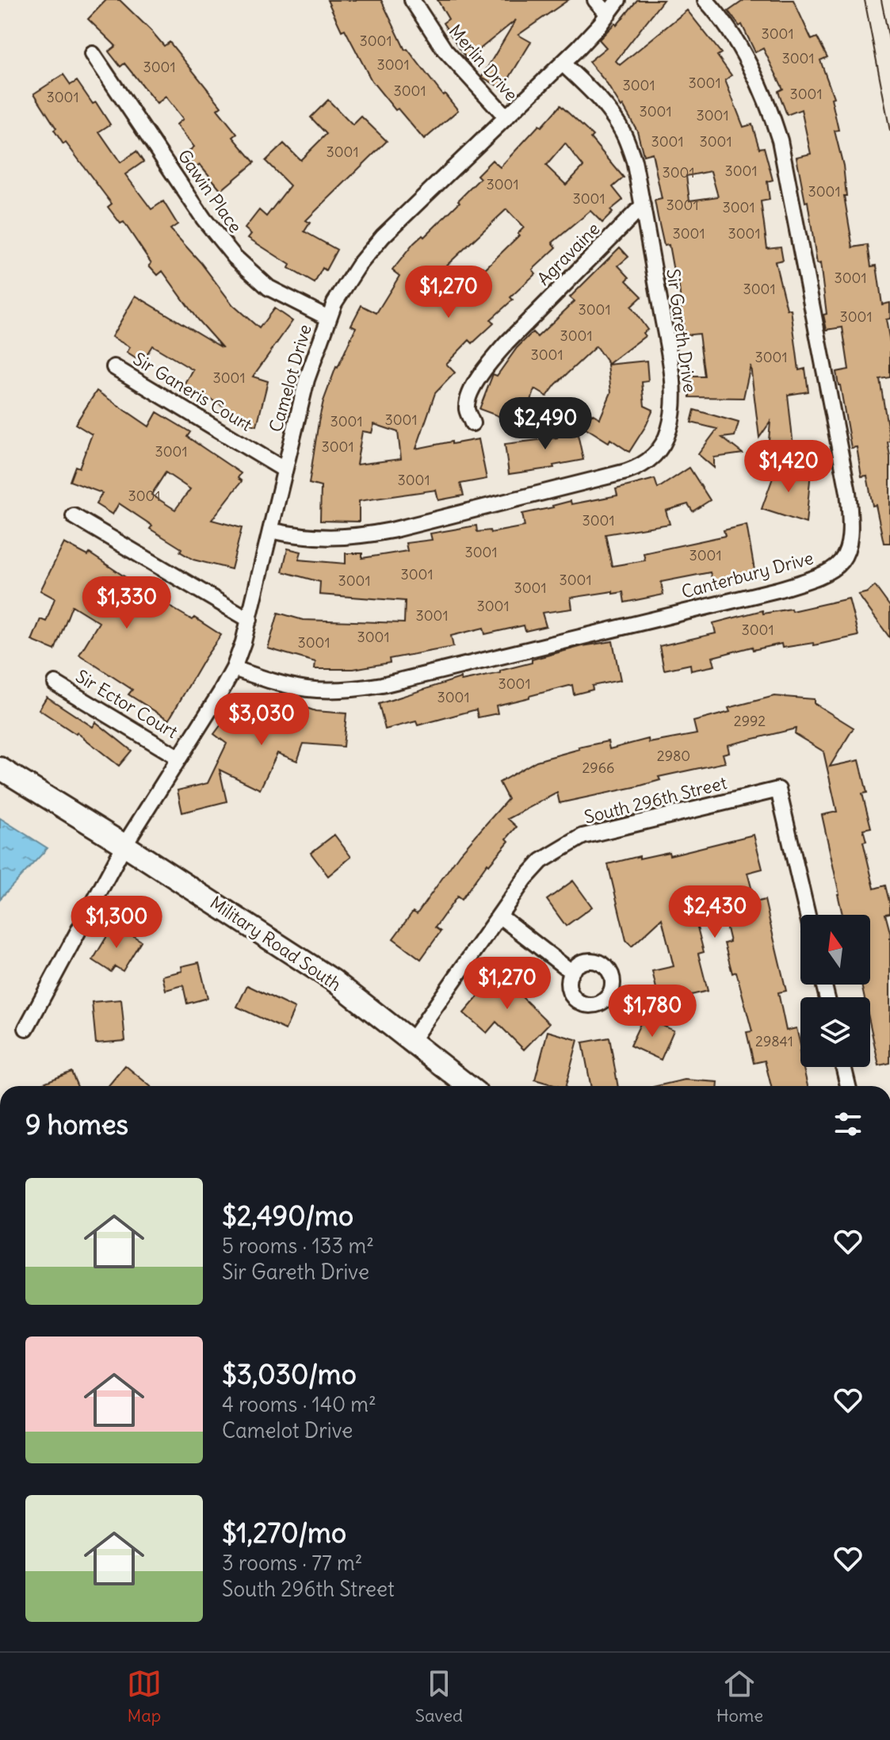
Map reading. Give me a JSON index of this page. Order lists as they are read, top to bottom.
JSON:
{
  "streets": {
    "main road": ["Military Road South"],
    "street": [
      "Merlin Drive",
      "Gawin Place",
      "Agravaine",
      "Sir Gareth Drive",
      "Camelot Drive",
      "Sir Ganeris Court",
      "Canterbury Drive",
      "Sir Ector Court",
      "South 296th Street"
    ]
  },
  "crossings": [
    ["Merlin Drive", "Camelot Drive"],
    ["Gawin Place", "Camelot Drive"],
    ["Agravaine", "Sir Gareth Drive"],
    ["Sir Gareth Drive", "Camelot Drive"],
    ["Camelot Drive", "Sir Ganeris Court"],
    ["Camelot Drive", "Canterbury Drive"],
    ["Camelot Drive", "Sir Ector Court"],
    ["Camelot Drive", "Military Road South"],
    ["South 296th Street", "Military Road South"]
  ],
  "house_numbers": [
    "3001",
    "3001",
    "3001",
    "3001",
    "3001",
    "3001",
    "3001",
    "3001",
    "3001",
    "3001",
    "3001",
    "3001",
    "3001",
    "3001",
    "3001",
    "3001",
    "3001",
    "3001",
    "3001",
    "3001",
    "3001",
    "3001",
    "3001",
    "3001",
    "3001",
    "3001",
    "3001",
    "3001",
    "3001",
    "3001",
    "3001",
    "3001",
    "3001",
    "3001",
    "3001",
    "3001",
    "3001",
    "3001",
    "3001",
    "3001",
    "3001",
    "3001",
    "3001",
    "3001",
    "3001",
    "3001",
    "3001",
    "3001",
    "3001",
    "3001",
    "3001",
    "3001",
    "2992",
    "2980",
    "2966",
    "29841"
  ],
  "north": "top",
  "page": {
    "price": [
      "$1,270",
      "$2,490",
      "$1,420",
      "$1,330",
      "$3,030",
      "$2,430",
      "$1,300",
      "$1,270",
      "$1,780"
    ],
    "heading": "9 homes",
    "list": [
      {
        "name": "$2,490/mo",
        "note": "5 rooms · 133 m² · Sir Gareth Drive"
      },
      {
        "name": "$3,030/mo",
        "note": "4 rooms · 140 m² · Camelot Drive"
      },
      {
        "name": "$1,270/mo",
        "note": "3 rooms · 77 m² · South 296th Street"
      }
    ],
    "tabs": ["Map", "Saved", "Home"]
  }
}
